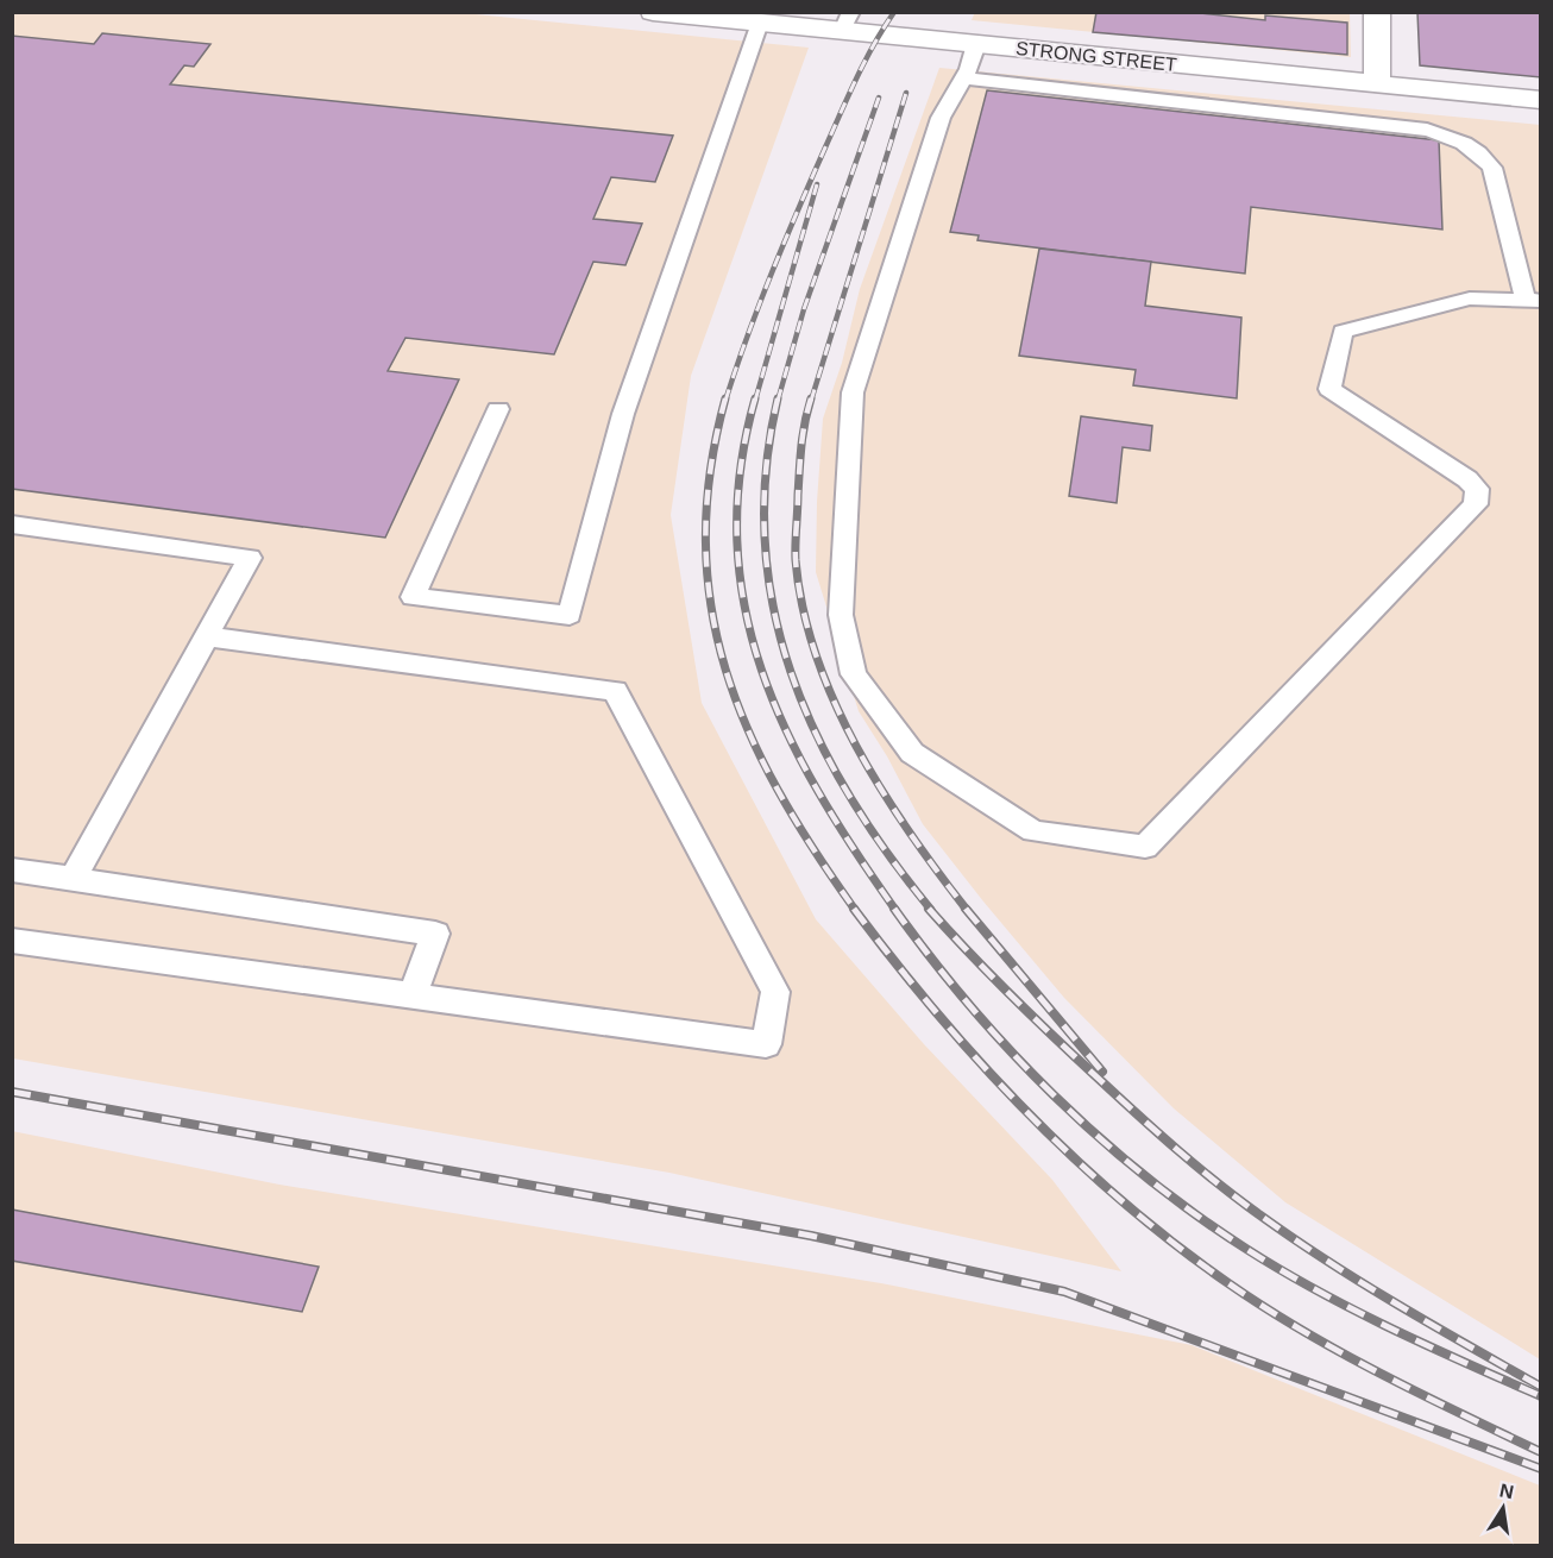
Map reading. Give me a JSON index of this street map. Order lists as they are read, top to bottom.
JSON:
{
  "streets": {
    "street": ["STRONG STREET"]
  },
  "north": "top"
}
